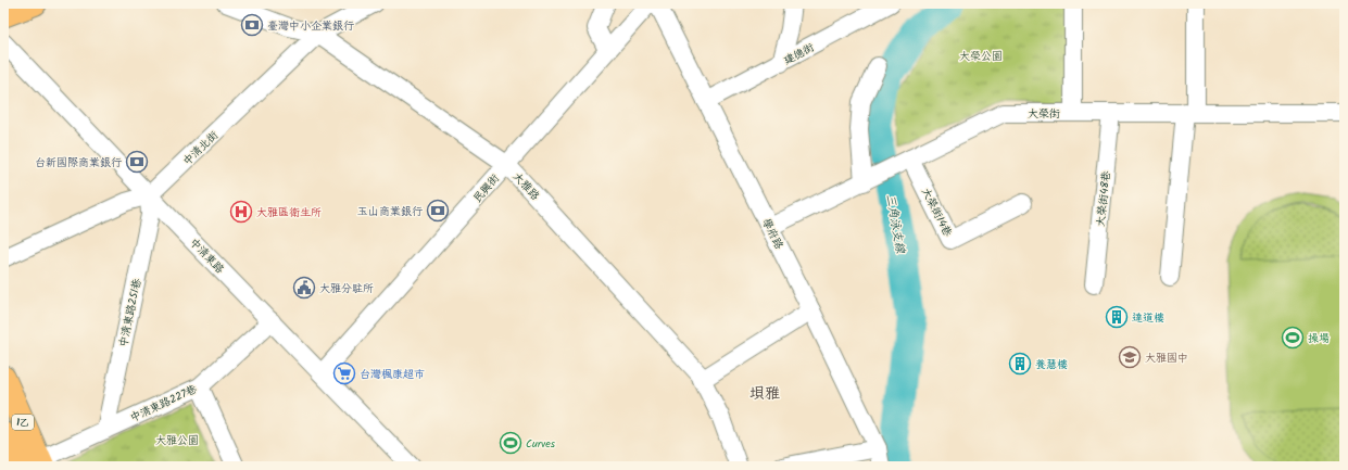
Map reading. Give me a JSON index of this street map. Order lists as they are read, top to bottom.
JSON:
{
  "streets": {
    "main road": ["1乙"],
    "street": [
      "建德街",
      "大榮街",
      "中清北街",
      "大雅路",
      "民興街",
      "大榮街48巷",
      "大榮街14巷",
      "學府路",
      "中清東路",
      "中清東路251巷",
      "中清東路227巷"
    ]
  },
  "crossings": [
    ["建德街", "學府路"],
    ["大榮街", "大榮街48巷"],
    ["大榮街", "大榮街14巷"],
    ["大榮街", "學府路"],
    ["中清北街", "大雅路"],
    ["中清北街", "中清東路"],
    ["中清北街", "中清東路251巷"],
    ["大雅路", "民興街"],
    ["民興街", "中清東路"],
    ["中清東路", "中清東路251巷"],
    ["中清東路", "中清東路227巷"],
    ["中清東路251巷", "中清東路227巷"],
    ["中清東路227巷", "1乙"]
  ],
  "districts": ["垻雅"],
  "water": ["三角泳支線"],
  "parks": ["大榮公園", "大雅公園"],
  "places": {
    "bank": ["臺灣中小企業銀行", "台新國際商業銀行", "玉山商業銀行"],
    "hospital": ["大雅區衛生所"],
    "public building": ["大雅分駐所"],
    "building": ["達道樓", "養慧樓"],
    "sports": ["操場", "Curves"],
    "school or university": ["大雅國中"],
    "supermarket": ["台灣楓康超市"]
  }
}
